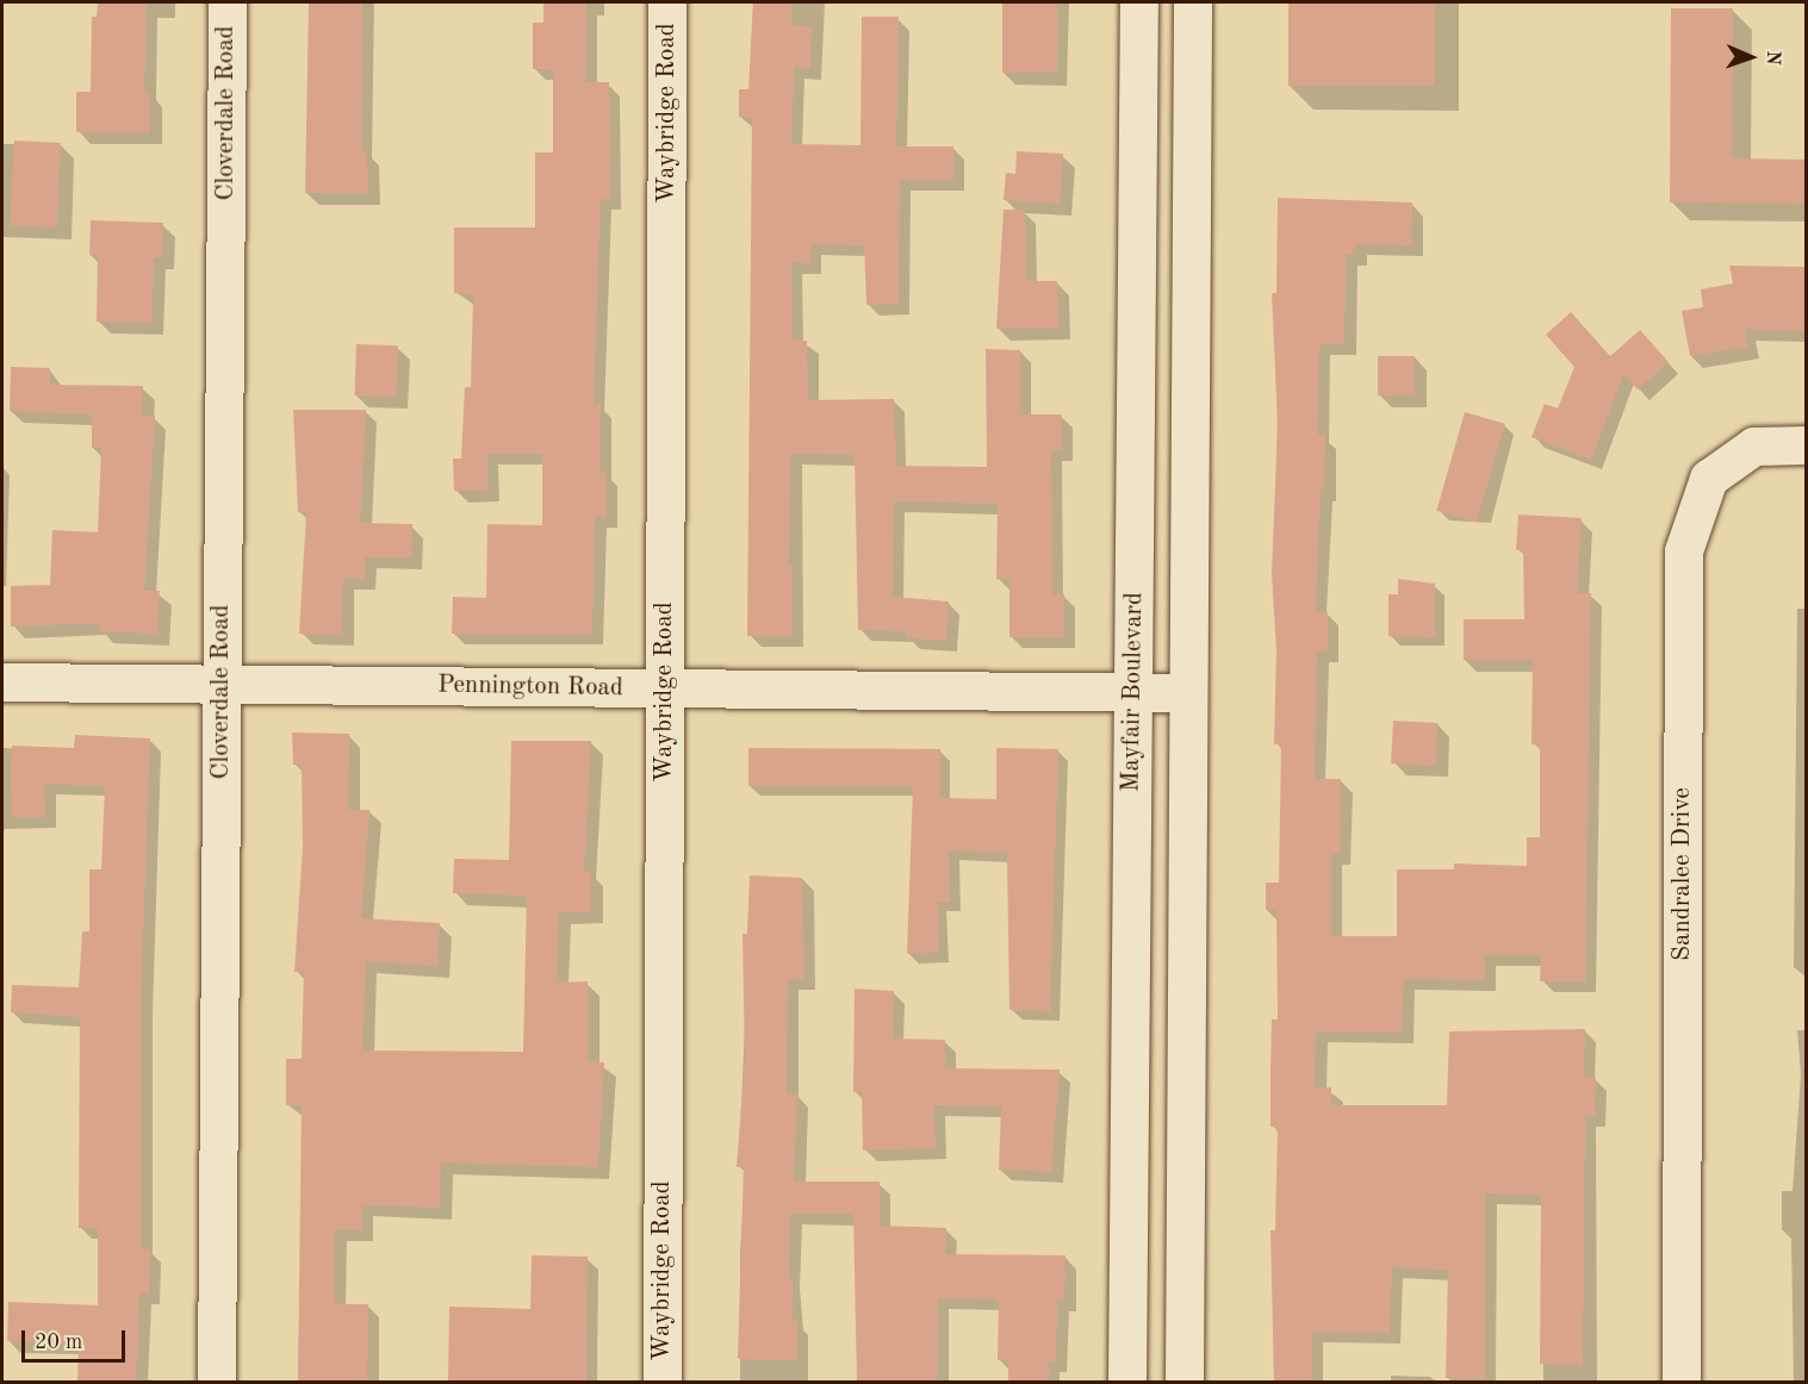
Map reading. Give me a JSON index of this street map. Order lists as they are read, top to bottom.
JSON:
{
  "streets": {
    "street": [
      "Cloverdale Road",
      "Waybridge Road",
      "Pennington Road",
      "Mayfair Boulevard",
      "Sandralee Drive"
    ]
  },
  "crossings": [
    ["Cloverdale Road", "Pennington Road"],
    ["Waybridge Road", "Pennington Road"],
    ["Pennington Road", "Mayfair Boulevard"]
  ],
  "scale_bar": "20 m",
  "north": "right"
}
